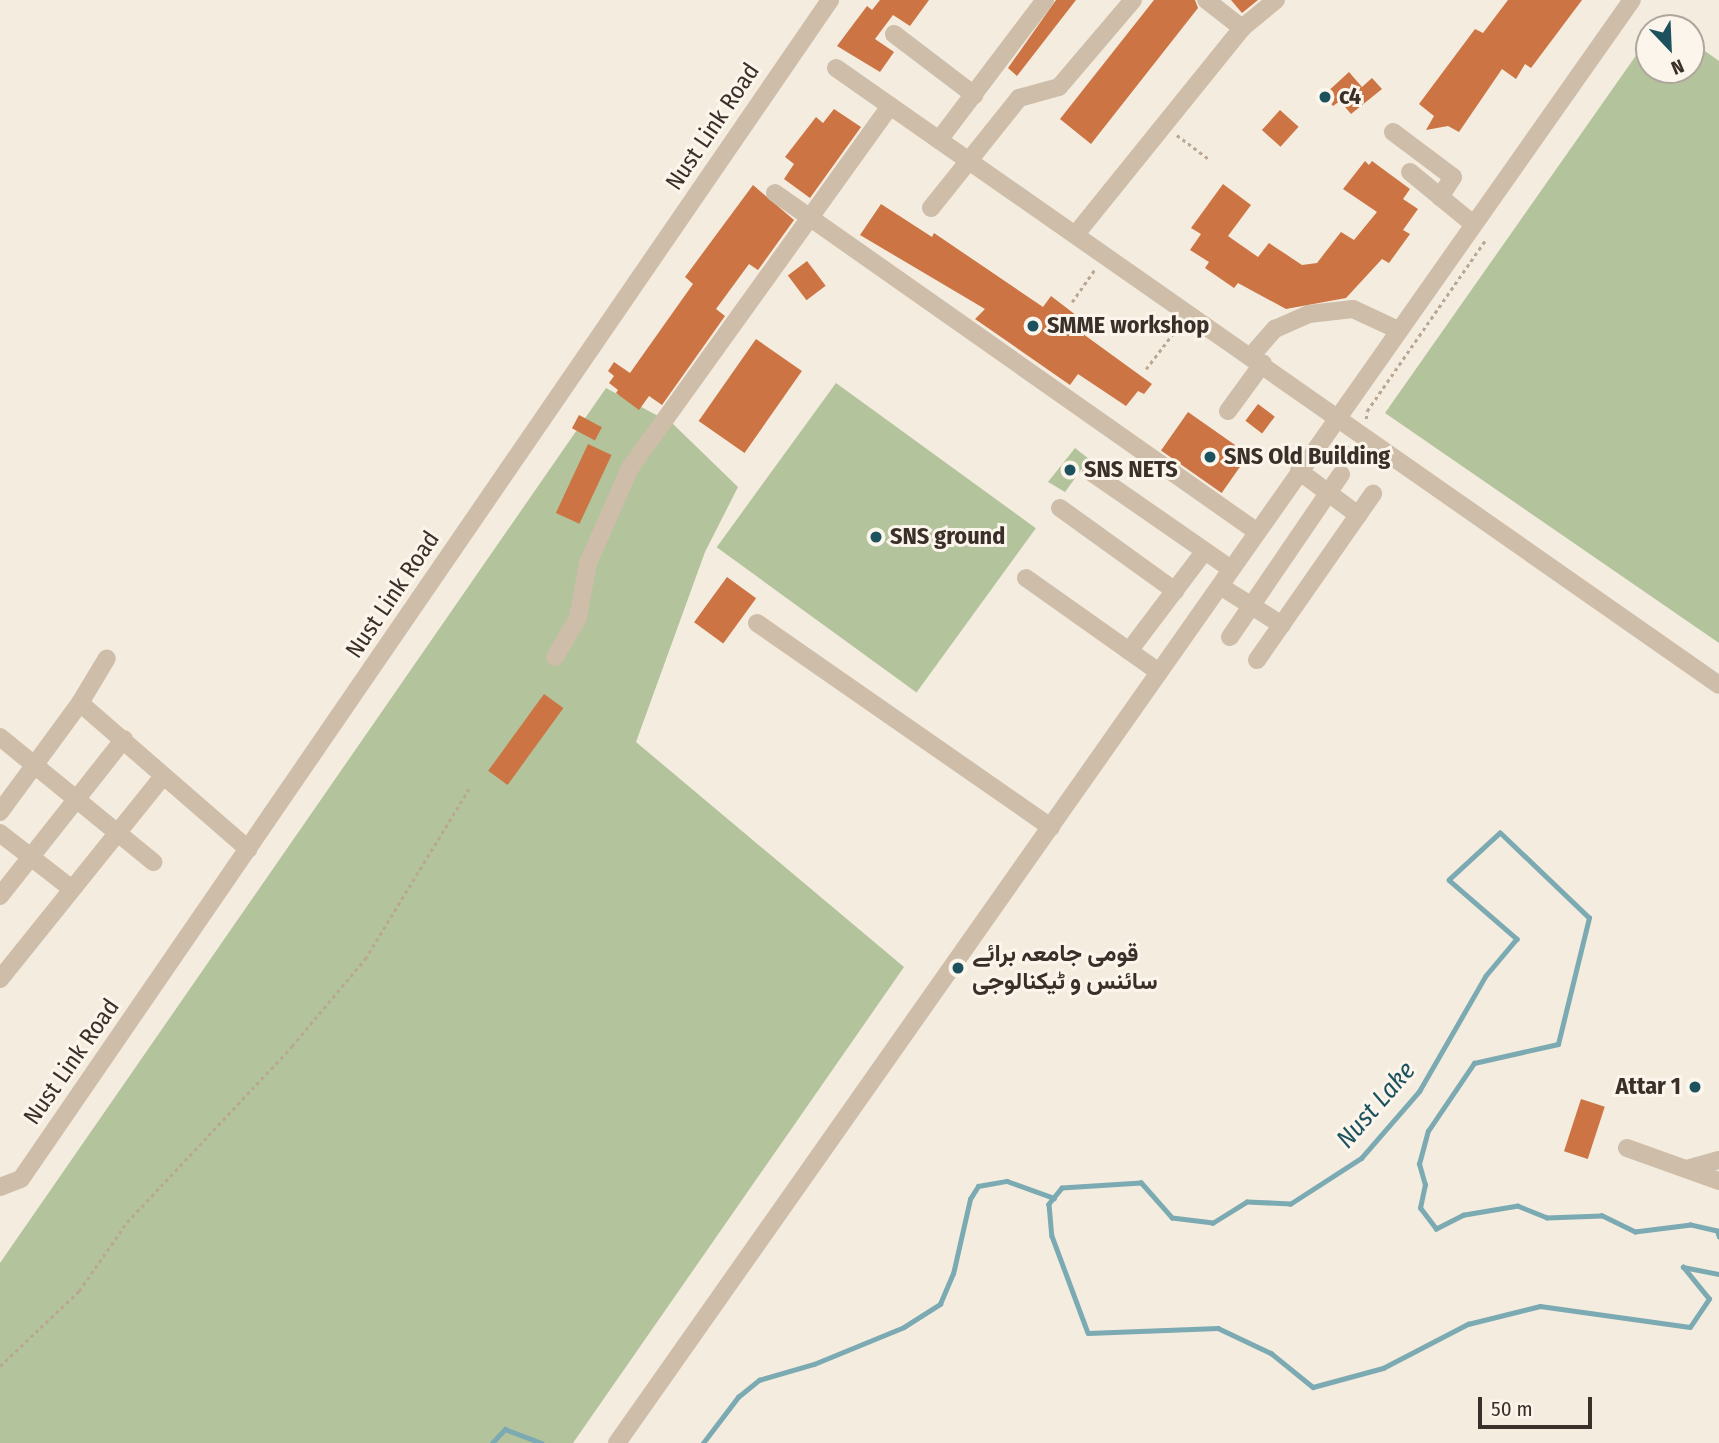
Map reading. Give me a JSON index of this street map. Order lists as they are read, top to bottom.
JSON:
{
  "streets": {
    "street": ["Nust Link Road"]
  },
  "water": ["Nust Lake"],
  "places": [
    "c4",
    "SMME workshop",
    "SNS Old Building",
    "SNS NETS",
    "SNS ground",
    "قومی جامعہ برائے سائنس و ٹیکنالوجی",
    "Attar 1"
  ],
  "scale_bar": "50 m",
  "north": "bottom right"
}
